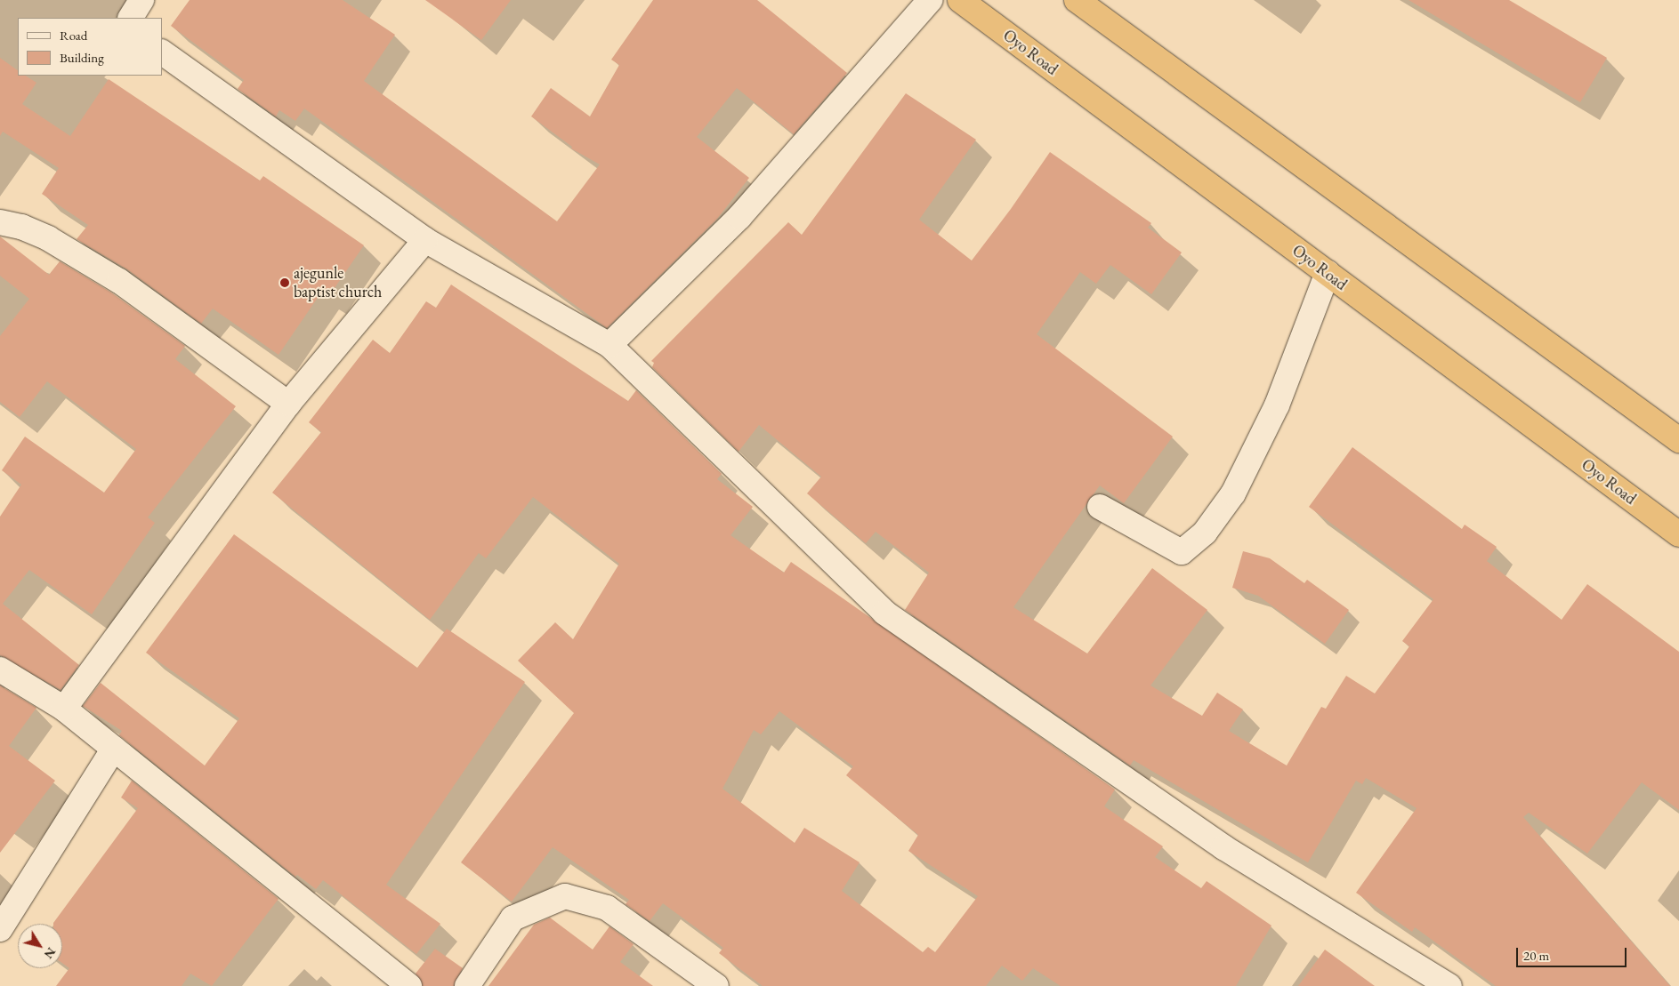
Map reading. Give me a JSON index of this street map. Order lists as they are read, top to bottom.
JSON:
{
  "streets": {
    "highway": ["Oyo Road"]
  },
  "places": ["ajegunle baptist church"],
  "legend": ["Road", "Building"],
  "scale_bar": "20 m",
  "north": "bottom right"
}
